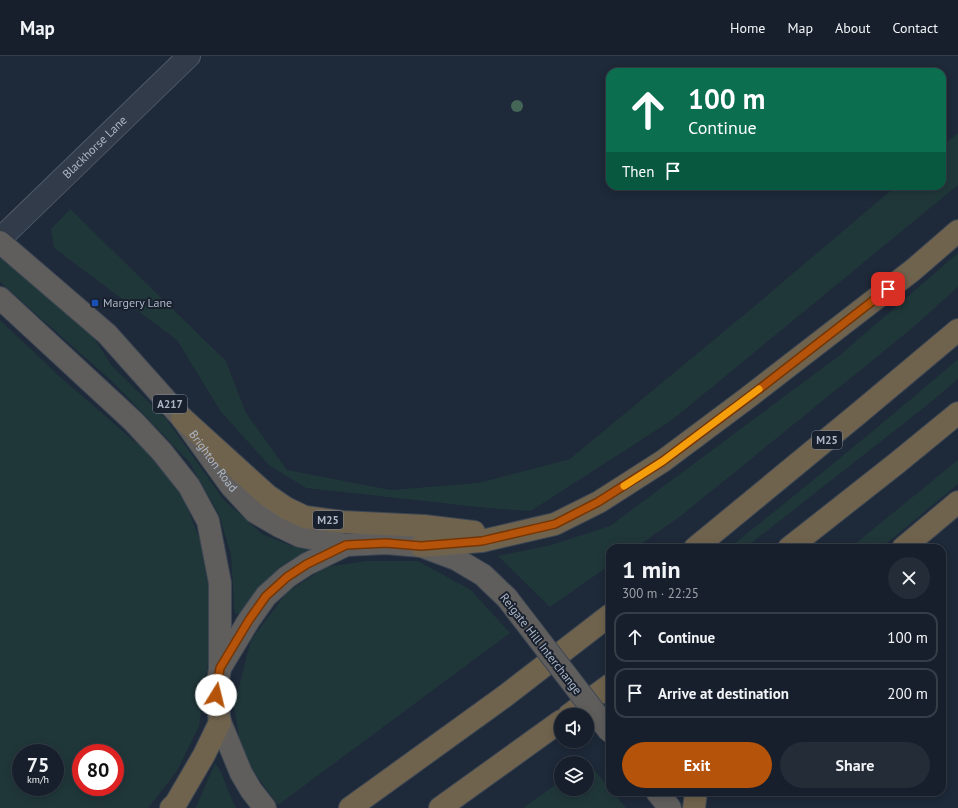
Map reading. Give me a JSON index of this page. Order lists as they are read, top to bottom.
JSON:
{
  "streets": {
    "highway": [
      "A217",
      "M25",
      "Brighton Road",
      "Reigate Hill Interchange"
    ],
    "street": ["Blackhorse Lane"]
  },
  "crossings": [
    ["M25", "Brighton Road"],
    ["M25", "Reigate Hill Interchange"],
    ["Brighton Road", "Reigate Hill Interchange"]
  ],
  "places": {
    "transit": ["Margery Lane"]
  },
  "page": {
    "header": "Map",
    "nav": [
      "Home",
      "Map",
      "About",
      "Contact"
    ],
    "turn": ["100 m", "Continue"],
    "then": "Then",
    "heading": ["1 min", "300 m · 22:25"],
    "list": [
      {
        "name": "Continue",
        "value": "100 m"
      },
      {
        "name": "Arrive at destination",
        "value": "200 m"
      }
    ],
    "buttons": ["Exit", "Share"],
    "speed": "75 km/h",
    "limit": "80"
  }
}
